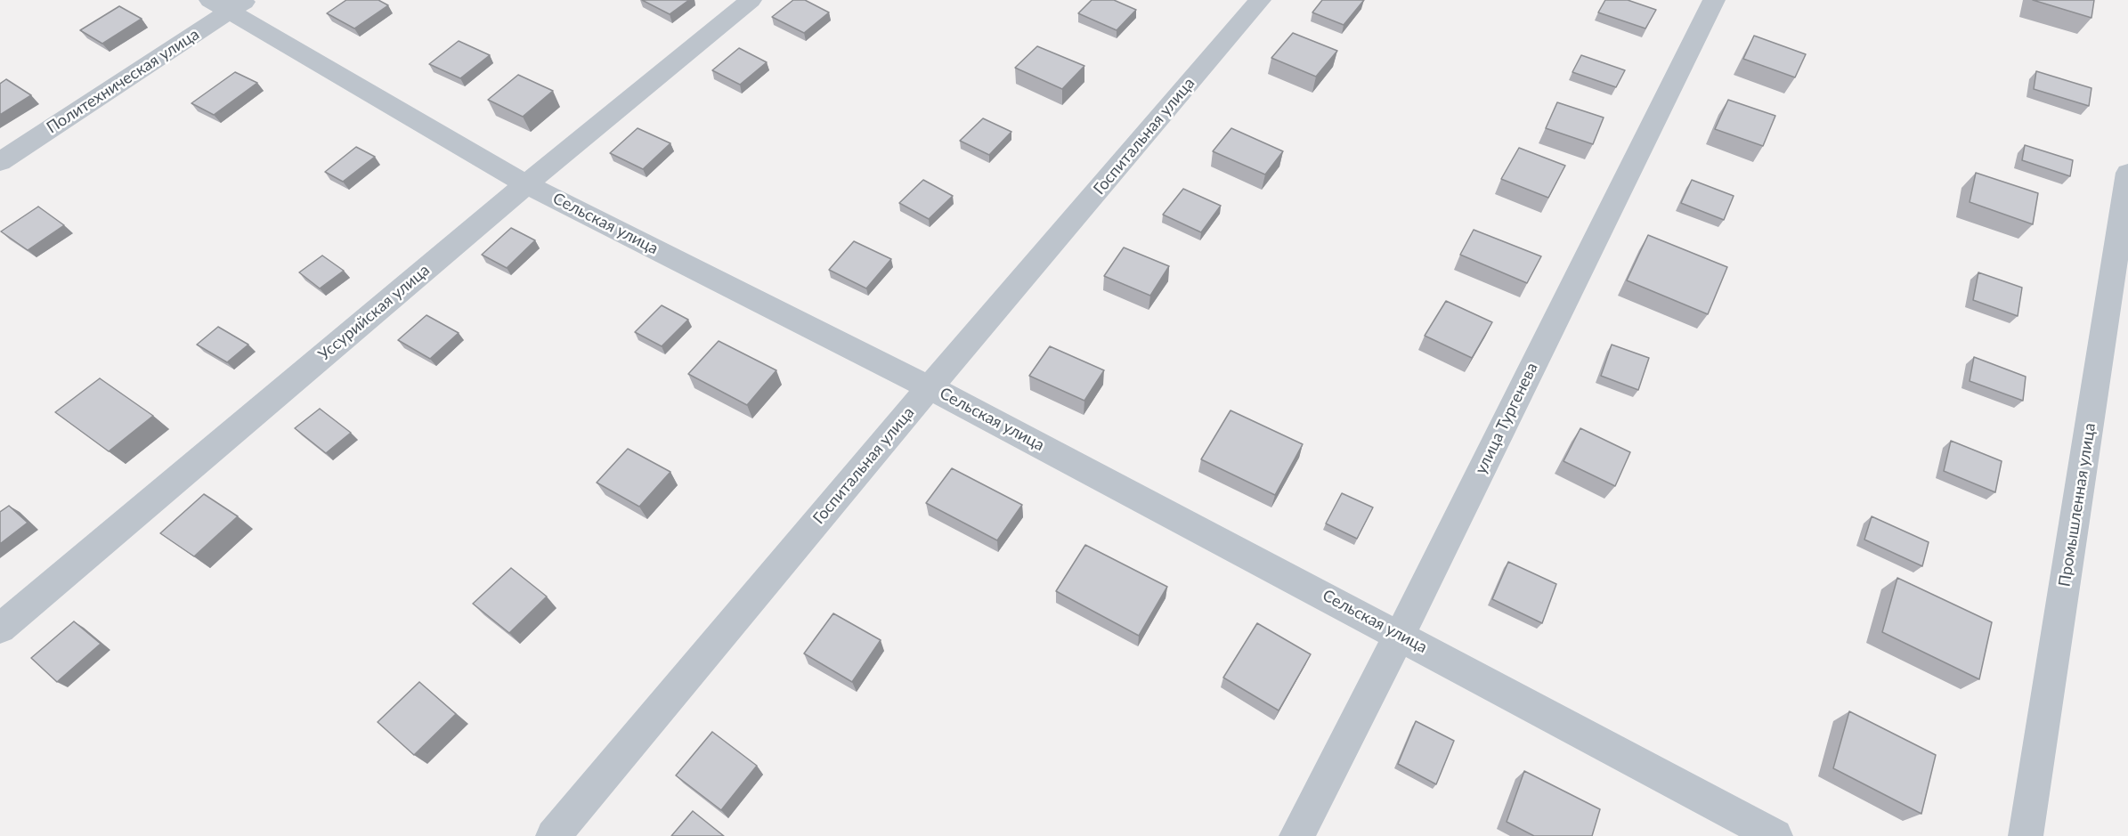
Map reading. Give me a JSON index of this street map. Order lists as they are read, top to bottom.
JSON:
{
  "streets": {
    "street": [
      "Политехническая улица",
      "Госпитальная улица",
      "Сельская улица",
      "Уссурийская улица",
      "улица Тургенева",
      "Промышленная улица"
    ]
  },
  "crossings": [
    ["Политехническая улица", "Сельская улица"],
    ["Госпитальная улица", "Сельская улица"],
    ["Сельская улица", "Уссурийская улица"],
    ["Сельская улица", "улица Тургенева"]
  ]
}
